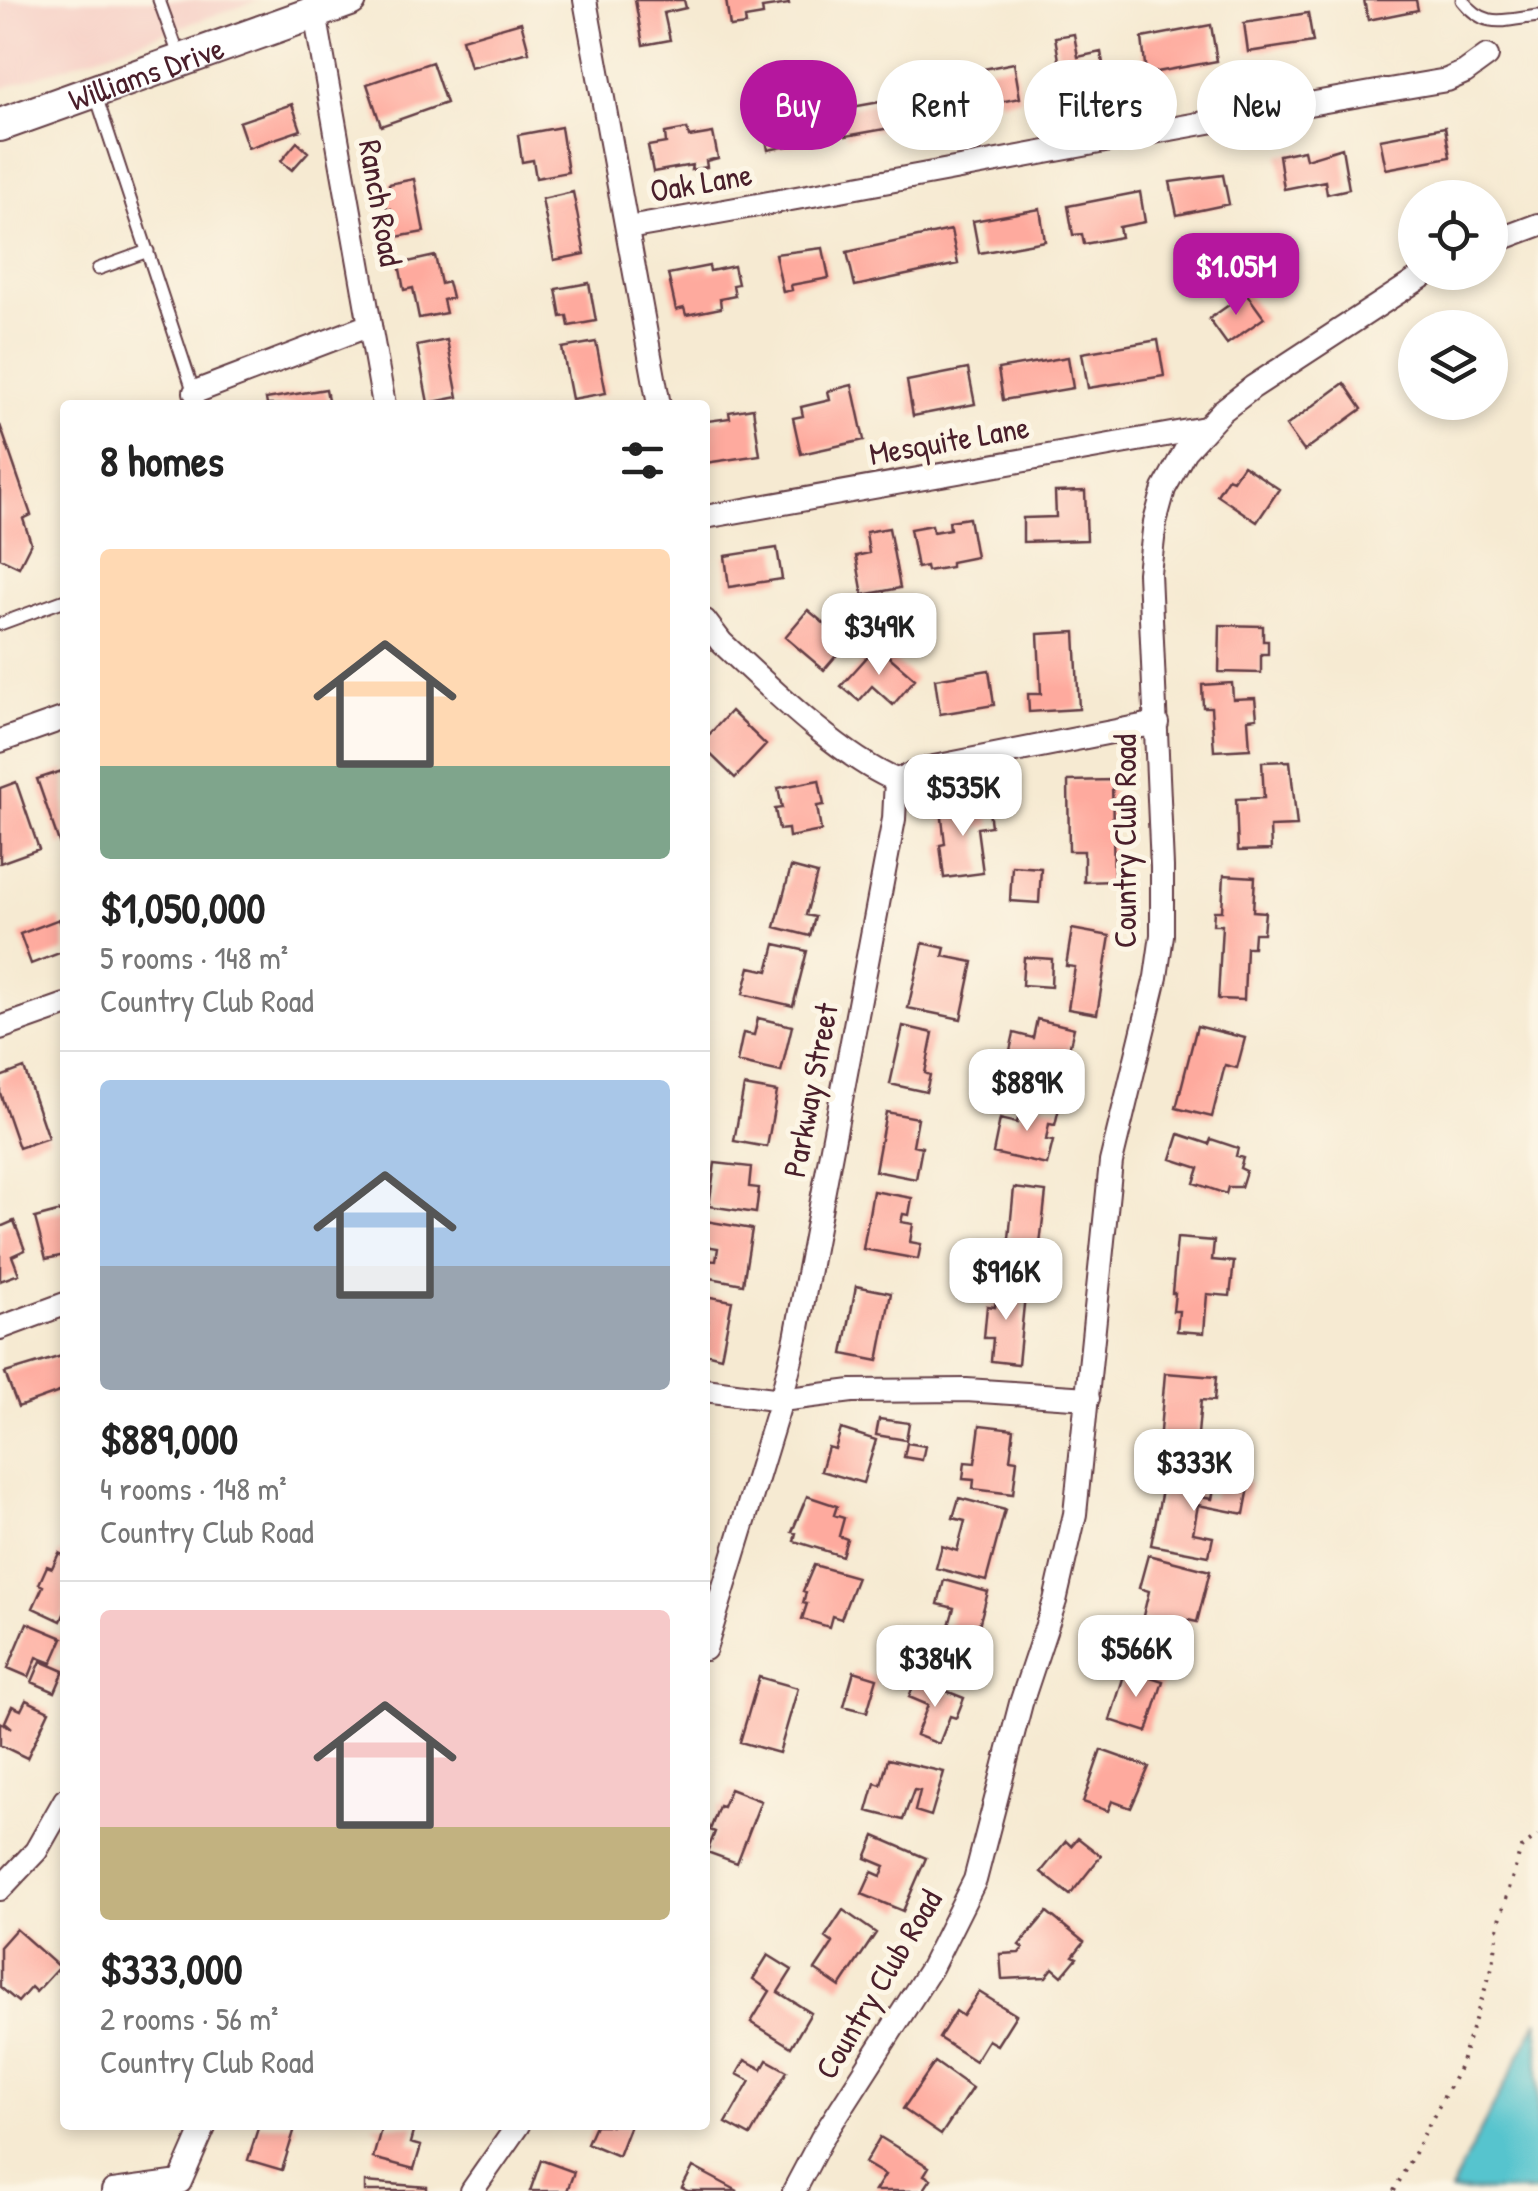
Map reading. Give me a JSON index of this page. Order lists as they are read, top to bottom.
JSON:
{
  "streets": {
    "main road": ["Williams Drive"],
    "street": [
      "Oak Lane",
      "Ranch Road",
      "Mesquite Lane",
      "Country Club Road",
      "Parkway Street"
    ]
  },
  "crossings": [
    ["Williams Drive", "Ranch Road"],
    ["Mesquite Lane", "Country Club Road"]
  ],
  "page": {
    "chip": [
      "Buy",
      "Rent",
      "Filters",
      "New"
    ],
    "price": [
      "$1.05M",
      "$349K",
      "$535K",
      "$889K",
      "$916K",
      "$333K",
      "$566K",
      "$384K"
    ],
    "heading": "8 homes",
    "list": [
      {
        "name": "$1,050,000",
        "note": "5 rooms · 148 m² · Country Club Road"
      },
      {
        "name": "$889,000",
        "note": "4 rooms · 148 m² · Country Club Road"
      },
      {
        "name": "$333,000",
        "note": "2 rooms · 56 m² · Country Club Road"
      }
    ]
  }
}
